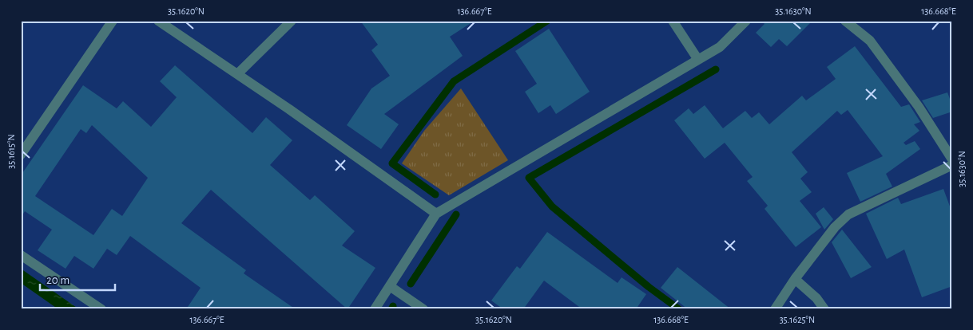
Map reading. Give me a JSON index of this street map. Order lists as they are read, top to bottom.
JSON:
{
  "scale_bar": "20 m",
  "coordinates": [
    "35.1620°N",
    "136.667°E",
    "35.1630°N",
    "136.668°E",
    "35.1615°N",
    "35.1625°N"
  ]
}
